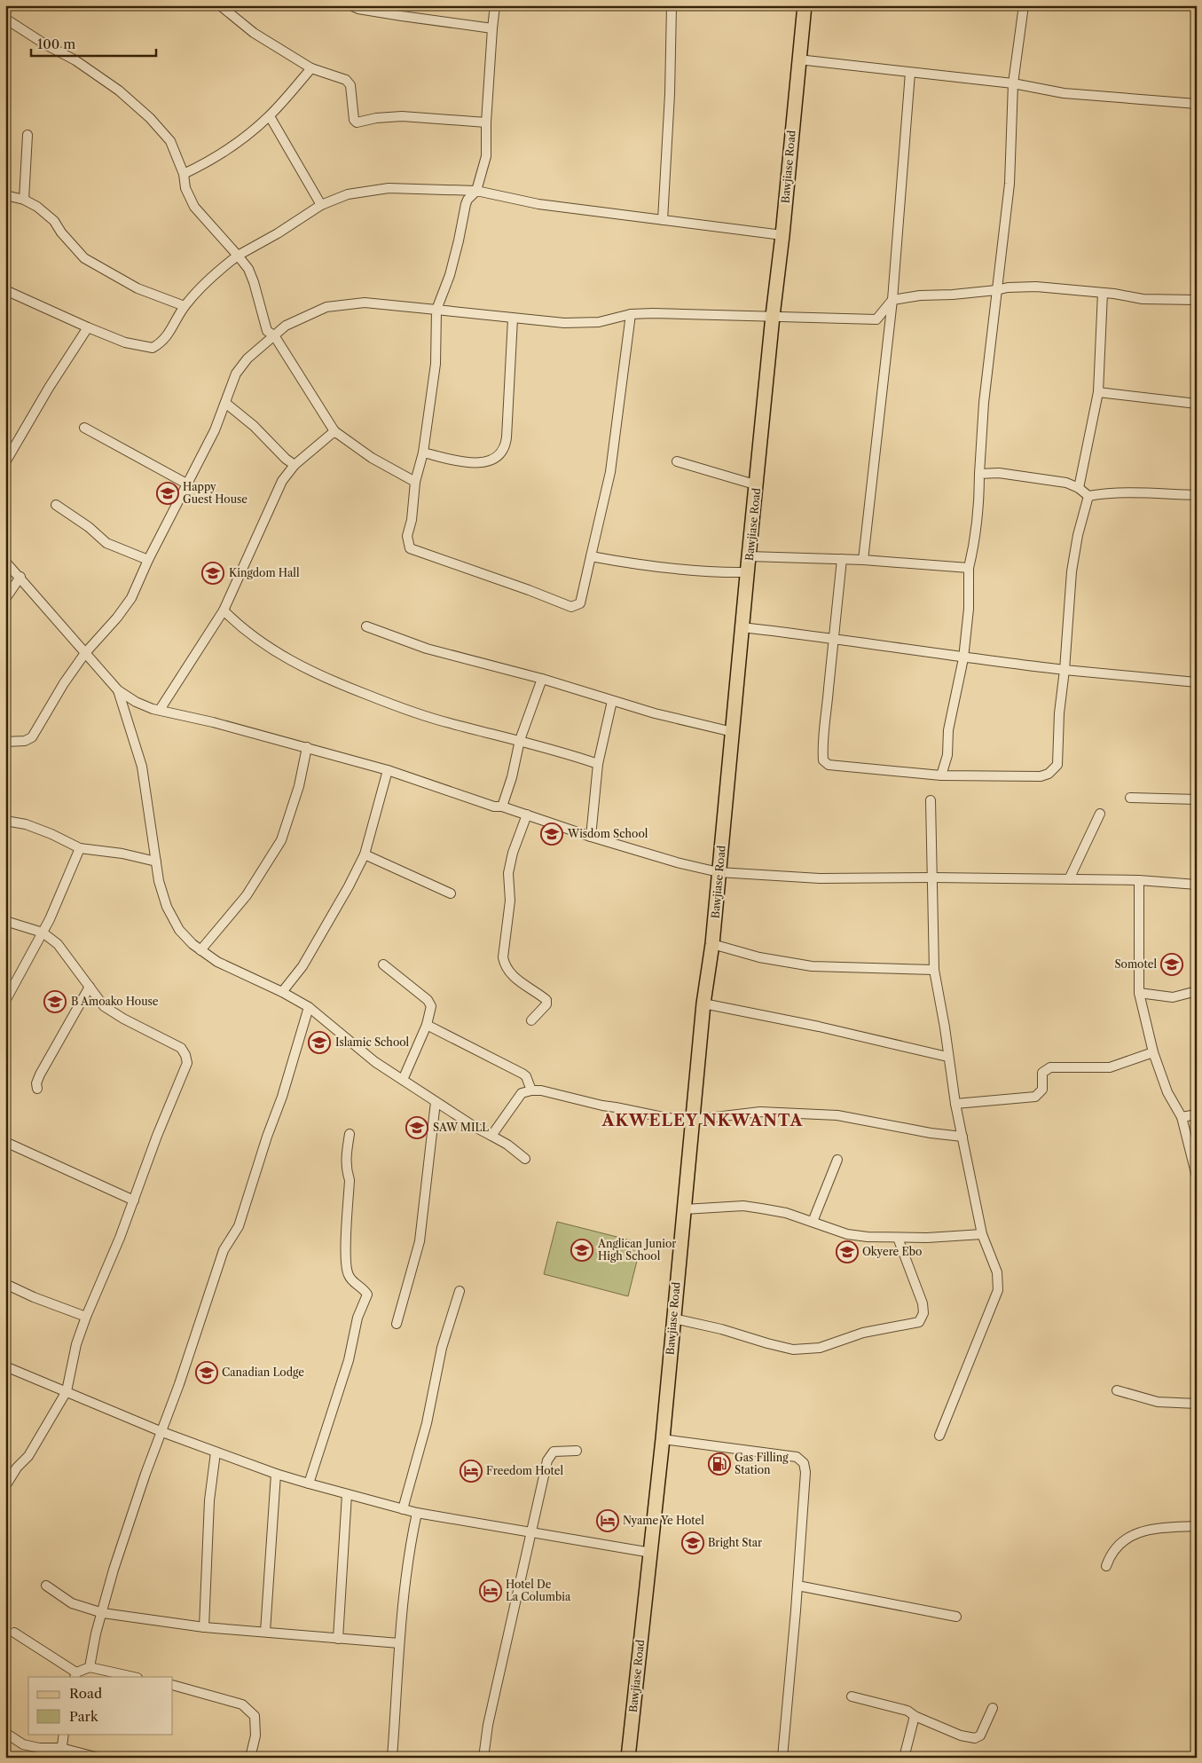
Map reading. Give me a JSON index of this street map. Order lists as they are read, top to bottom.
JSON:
{
  "streets": {
    "main road": ["Bawjiase Road"]
  },
  "districts": ["AKWELEY NKWANTA"],
  "places": {
    "school or university": [
      "Happy Guest House",
      "Kingdom Hall",
      "Wisdom School",
      "Somotel",
      "B Amoako House",
      "Islamic School",
      "SAW MILL",
      "Anglican Junior High School",
      "Okyere Ebo",
      "Canadian Lodge",
      "Bright Star"
    ],
    "fuel station": ["Gas Filling Station"],
    "hotel": ["Freedom Hotel", "Nyame Ye Hotel", "Hotel De La Columbia"]
  },
  "legend": ["Road", "Park"],
  "scale_bar": "100 m"
}
